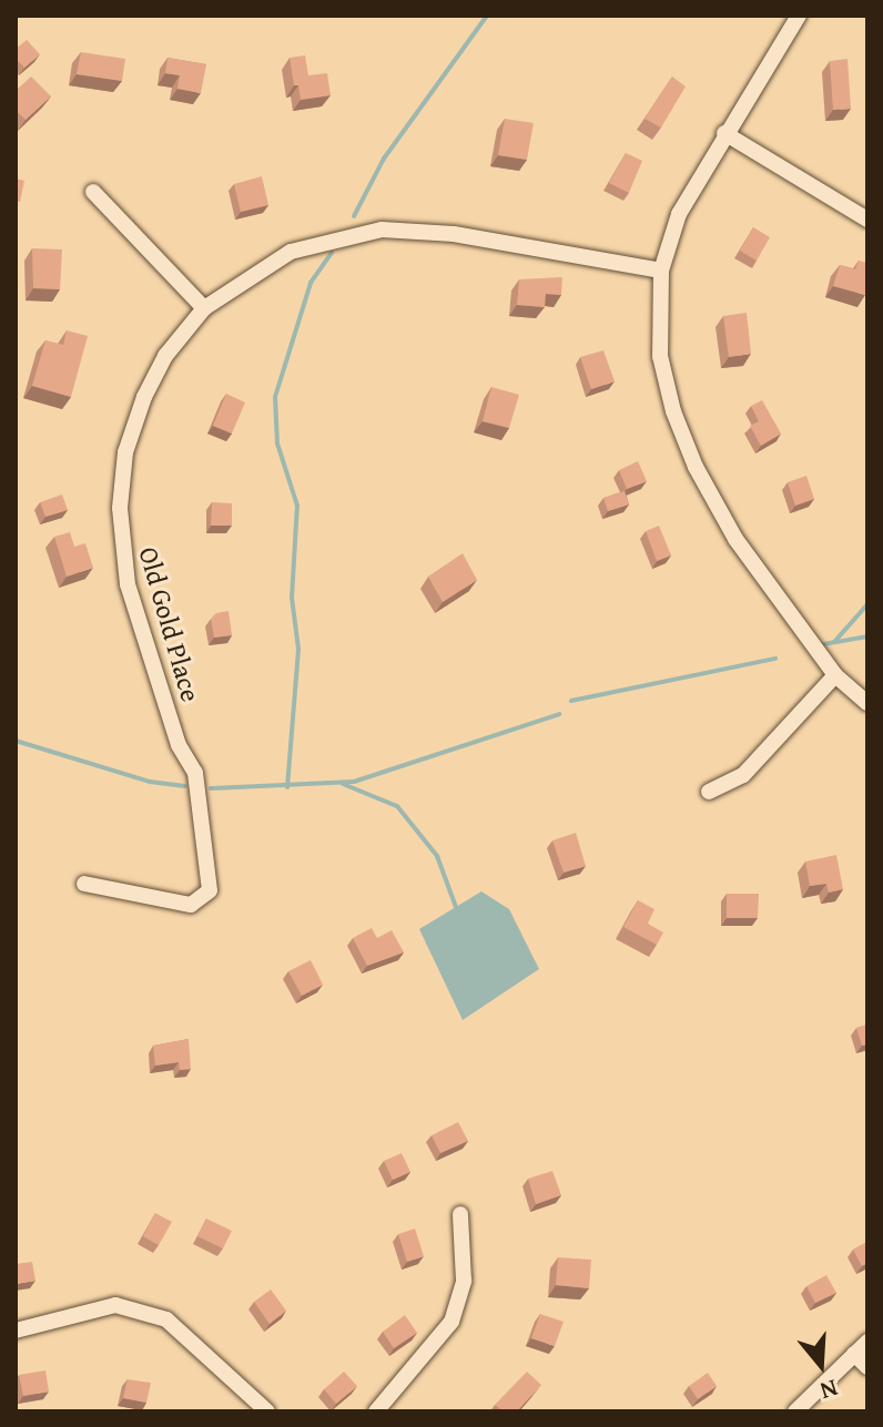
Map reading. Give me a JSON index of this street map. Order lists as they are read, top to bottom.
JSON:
{
  "streets": {
    "street": ["Old Gold Place"]
  },
  "north": "bottom"
}
